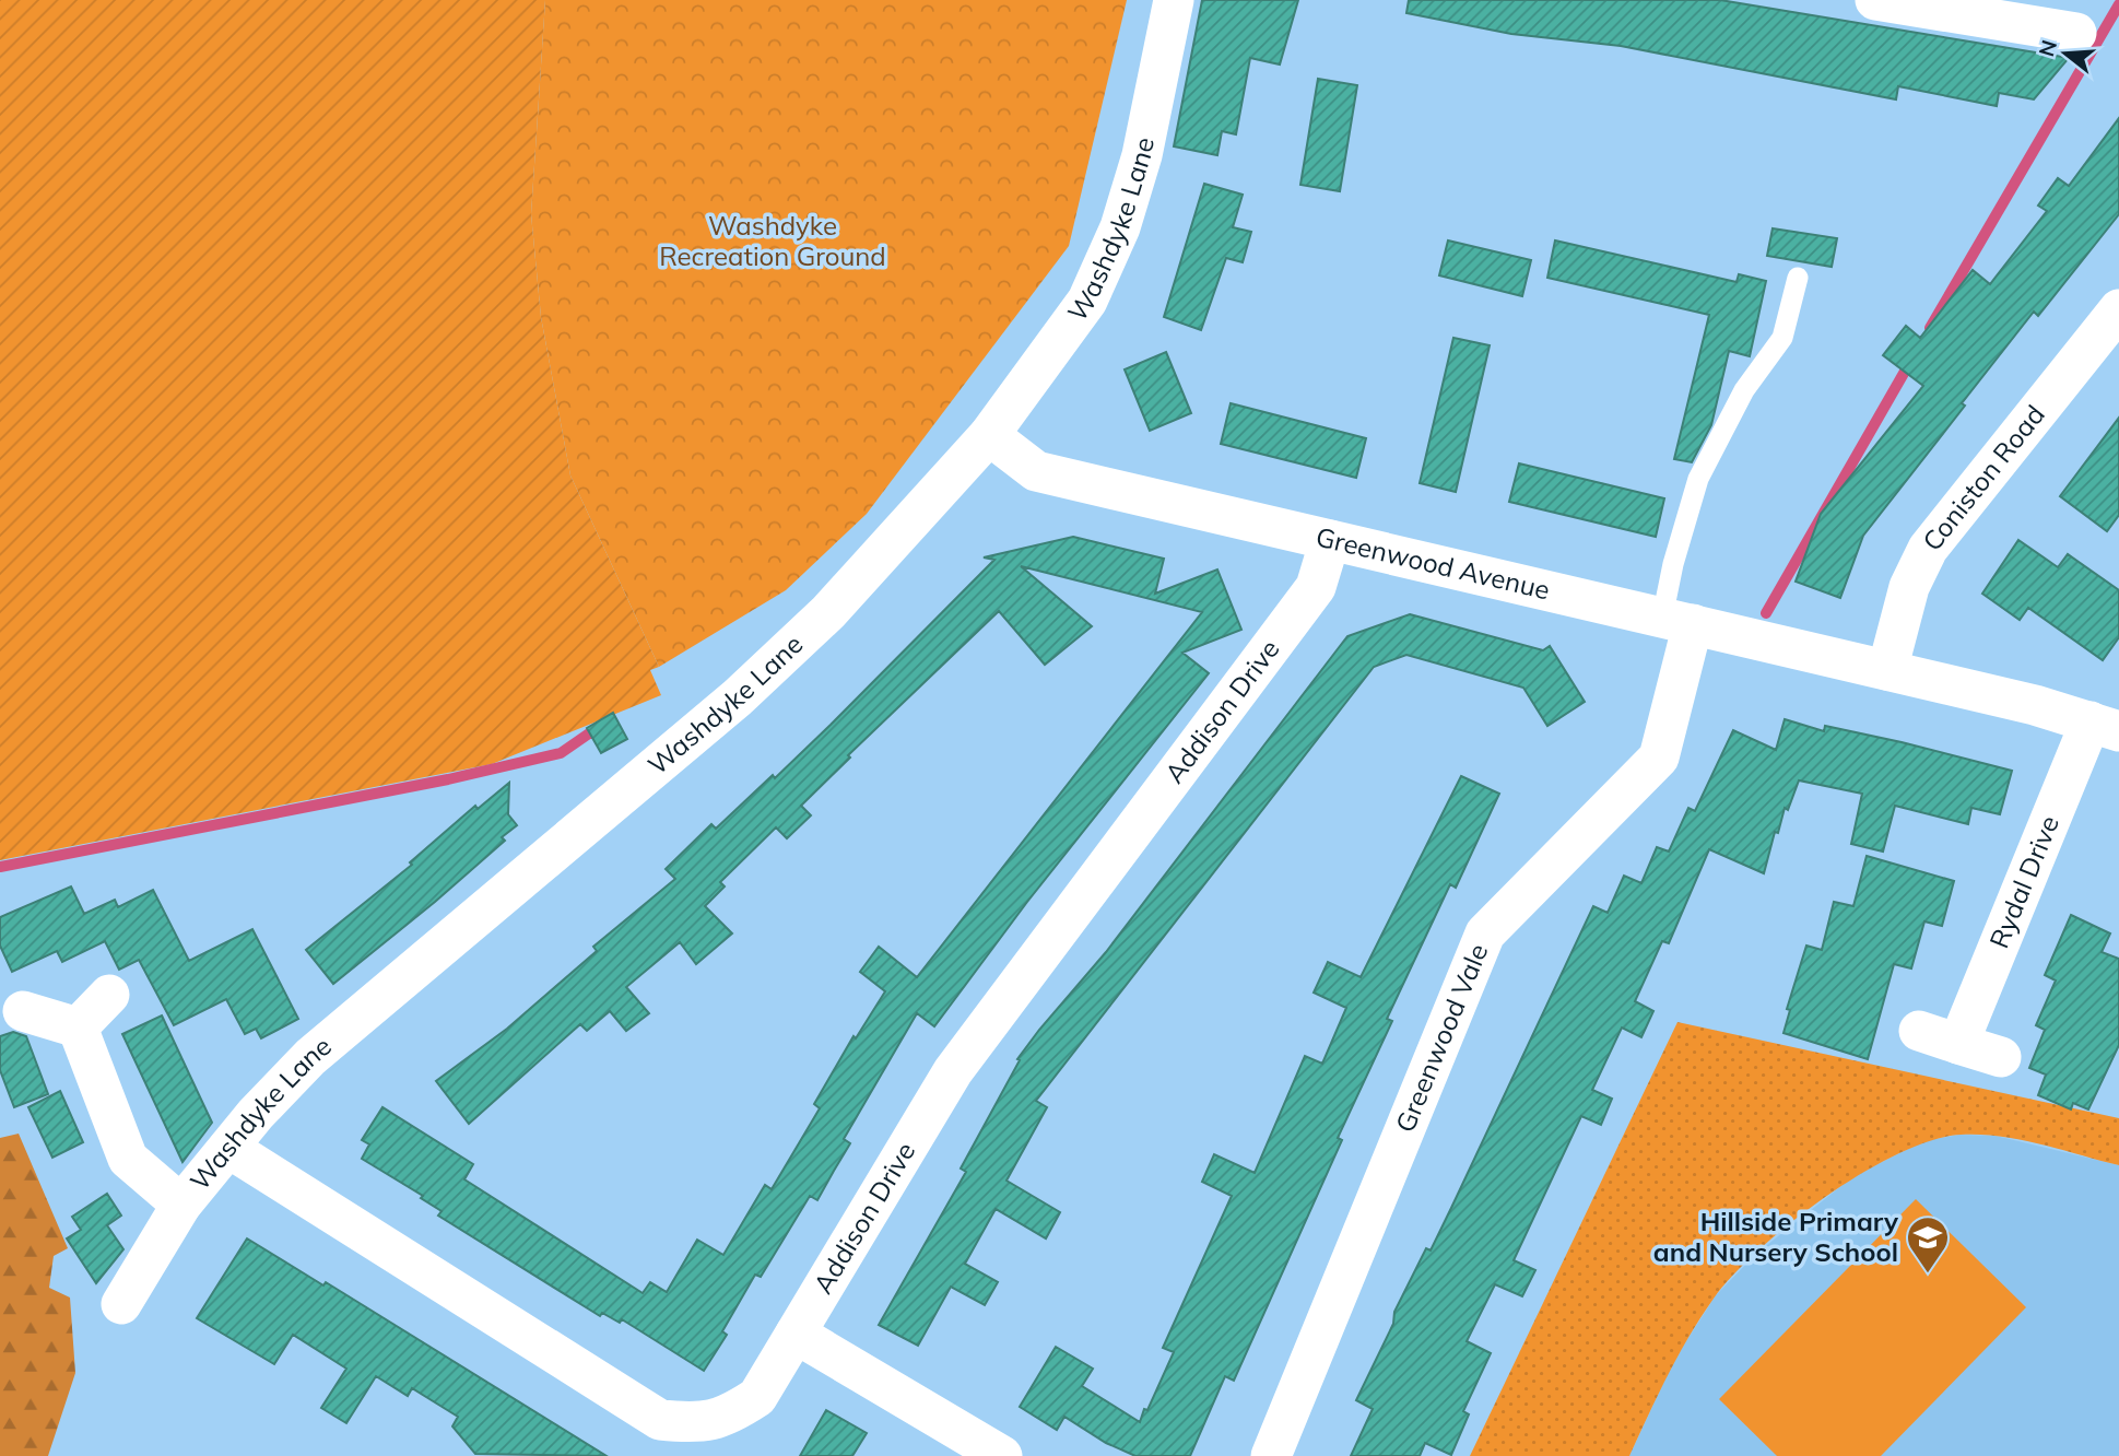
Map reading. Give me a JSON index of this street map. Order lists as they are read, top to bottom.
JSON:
{
  "streets": {
    "street": [
      "Washdyke Lane",
      "Coniston Road",
      "Greenwood Avenue",
      "Addison Drive",
      "Rydal Drive",
      "Greenwood Vale"
    ]
  },
  "crossings": [
    ["Washdyke Lane", "Greenwood Avenue"],
    ["Washdyke Lane", "Addison Drive"],
    ["Coniston Road", "Greenwood Avenue"],
    ["Greenwood Avenue", "Addison Drive"],
    ["Greenwood Avenue", "Rydal Drive"],
    ["Greenwood Avenue", "Greenwood Vale"]
  ],
  "parks": ["Washdyke Recreation Ground"],
  "places": {
    "school or university": ["Hillside Primary and Nursery School"]
  },
  "north": "left"
}
